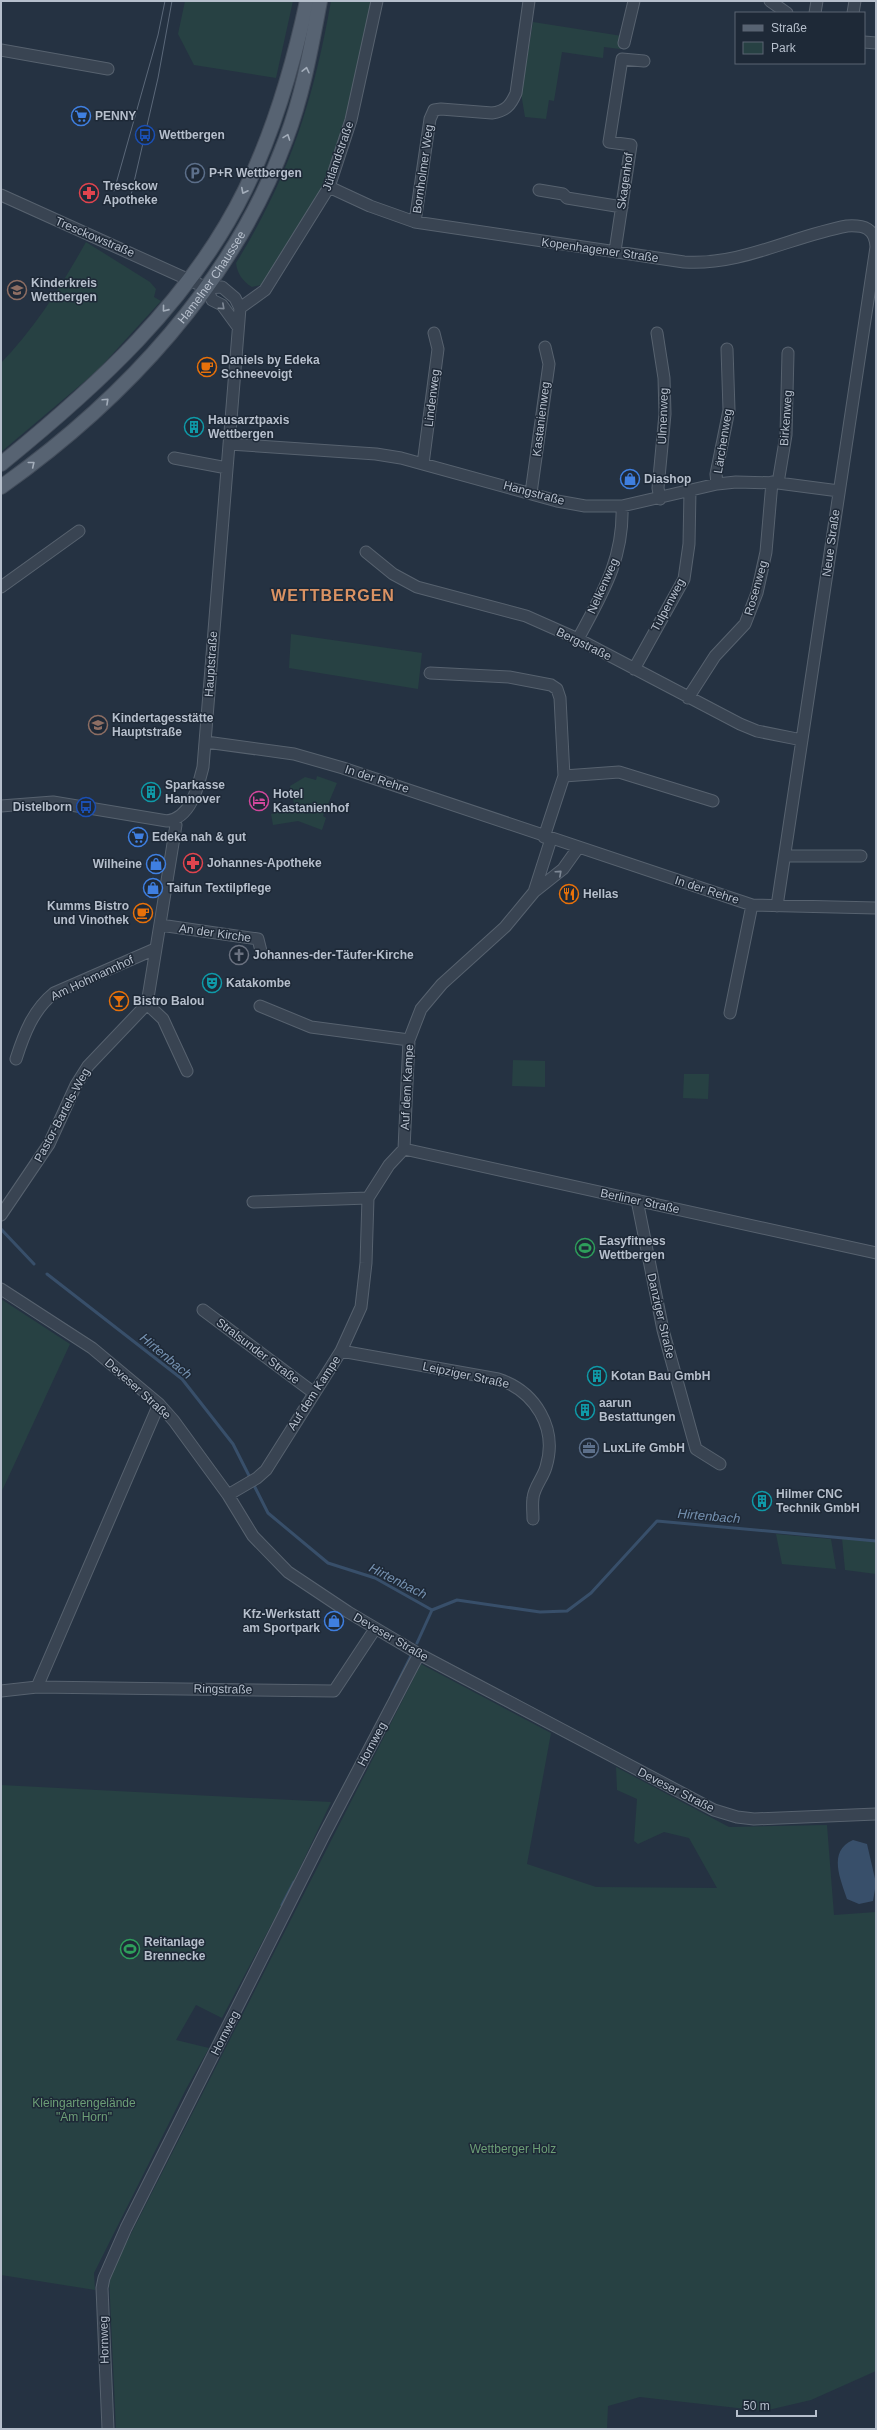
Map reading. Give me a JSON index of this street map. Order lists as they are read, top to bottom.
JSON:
{
  "streets": {
    "main road": ["Hamelner Chaussee"],
    "street": [
      "Jütlandstraße",
      "Bornholmer Weg",
      "Skagenhof",
      "Tresckowstraße",
      "Kopenhagener Straße",
      "Lindenweg",
      "Ulmenweg",
      "Birkenweg",
      "Kastanienweg",
      "Lärchenweg",
      "Hangstraße",
      "Neue Straße",
      "Nelkenweg",
      "Rosenweg",
      "Tulpenweg",
      "Bergstraße",
      "Hauptstraße",
      "In der Rehre",
      "An der Kirche",
      "Am Hohmannhof",
      "Auf dem Kampe",
      "Pastor-Bartels-Weg",
      "Berliner Straße",
      "Danziger Straße",
      "Stralsunder Straße",
      "Leipziger Straße",
      "Deveser Straße",
      "Ringstraße",
      "Hornweg"
    ]
  },
  "crossings": [
    ["Jütlandstraße", "Kopenhagener Straße"],
    ["Jütlandstraße", "Hauptstraße"],
    ["Bornholmer Weg", "Kopenhagener Straße"],
    ["Skagenhof", "Kopenhagener Straße"],
    ["Tresckowstraße", "Hamelner Chaussee"],
    ["Kopenhagener Straße", "Neue Straße"],
    ["Lindenweg", "Hangstraße"],
    ["Ulmenweg", "Hangstraße"],
    ["Birkenweg", "Hangstraße"],
    ["Birkenweg", "Rosenweg"],
    ["Kastanienweg", "Hangstraße"],
    ["Lärchenweg", "Hangstraße"],
    ["Hangstraße", "Neue Straße"],
    ["Hangstraße", "Nelkenweg"],
    ["Hangstraße", "Rosenweg"],
    ["Hangstraße", "Tulpenweg"],
    ["Hangstraße", "Hauptstraße"],
    ["Neue Straße", "Bergstraße"],
    ["Neue Straße", "In der Rehre"],
    ["Nelkenweg", "Bergstraße"],
    ["Rosenweg", "Bergstraße"],
    ["Tulpenweg", "Bergstraße"],
    ["Hauptstraße", "In der Rehre"],
    ["In der Rehre", "Auf dem Kampe"],
    ["Auf dem Kampe", "Berliner Straße"],
    ["Auf dem Kampe", "Stralsunder Straße"],
    ["Auf dem Kampe", "Leipziger Straße"],
    ["Auf dem Kampe", "Deveser Straße"],
    ["Berliner Straße", "Danziger Straße"],
    ["Deveser Straße", "Ringstraße"],
    ["Deveser Straße", "Hornweg"]
  ],
  "districts": ["WETTBERGEN"],
  "water": ["Hirtenbach"],
  "parks": ["Kleingartengelände \"Am Horn\"", "Wettberger Holz"],
  "places": {
    "supermarket": ["PENNY", "Edeka nah & gut"],
    "bus stop": ["Wettbergen", "Distelborn"],
    "parking": ["P+R Wettbergen"],
    "pharmacy": ["Tresckow Apotheke", "Johannes-Apotheke"],
    "school or university": ["Kinderkreis Wettbergen", "Kindertagesstätte Hauptstraße"],
    "cafe": ["Daniels by Edeka Schneevoigt", "Kumms Bistro und Vinothek"],
    "building": [
      "Hausarztpaxis Wettbergen",
      "Sparkasse Hannover",
      "Kotan Bau GmbH",
      "aarun Bestattungen",
      "Hilmer CNC Technik GmbH"
    ],
    "shop": [
      "Diashop",
      "Wilheine",
      "Taifun Textilpflege",
      "Kfz-Werkstatt am Sportpark"
    ],
    "hotel": ["Hotel Kastanienhof"],
    "restaurant": ["Hellas"],
    "church": ["Johannes-der-Täufer-Kirche"],
    "theatre": ["Katakombe"],
    "bar": ["Bistro Balou"],
    "sports": ["Easyfitness Wettbergen", "Reitanlage Brennecke"],
    "office": ["LuxLife GmbH"]
  },
  "legend": ["Straße", "Park"],
  "scale_bar": "50 m"
}
